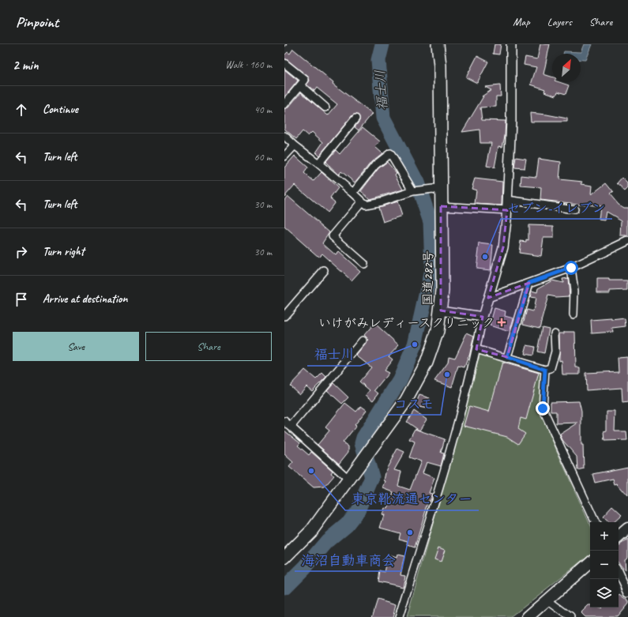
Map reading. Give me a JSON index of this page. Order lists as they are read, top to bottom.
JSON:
{
  "streets": {
    "highway": ["国道282号"]
  },
  "water": ["福士川"],
  "places": {
    "other": [
      "セブン-イレブン",
      "福士川",
      "コスモ",
      "東京靴流通センター",
      "海沼自動車商会"
    ],
    "health": ["いけがみレディースクリニック"]
  },
  "north": "top right",
  "page": {
    "header": "Pinpoint",
    "nav": ["Map", "Layers", "Share"],
    "heading": ["2 min", "Walk · 160 m"],
    "list": [
      ["Continue", "40 m"],
      ["Turn left", "60 m"],
      ["Turn left", "30 m"],
      ["Turn right", "30 m"],
      "Arrive at destination"
    ],
    "buttons": ["Save", "Share"],
    "map_buttons": ["+", "−"]
  }
}
